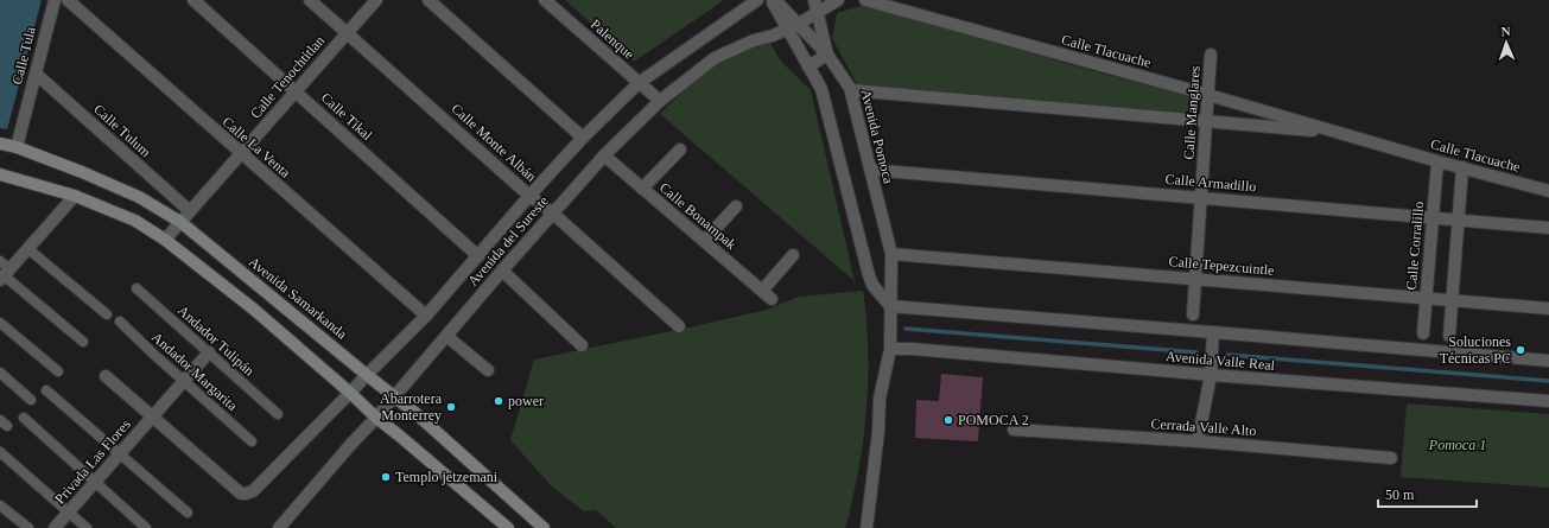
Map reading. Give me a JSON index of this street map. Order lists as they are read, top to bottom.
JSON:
{
  "streets": {
    "main road": ["Avenida Samarkanda"],
    "street": [
      "Palenque",
      "Calle Tlacuache",
      "Calle Tula",
      "Calle Tenochtitlan",
      "Calle Manglares",
      "Calle Tikal",
      "Calle Tulum",
      "Avenida Pomoca",
      "Calle Monte Albán",
      "Calle La Venta",
      "Calle Armadillo",
      "Calle Bonampak",
      "Avenida del Sureste",
      "Calle Corralillo",
      "Calle Tepezcuintle",
      "Andador Tulipán",
      "Avenida Valle Real",
      "Andador Margarita",
      "Cerrada Valle Alto",
      "Privada Las Flores"
    ]
  },
  "crossings": [
    ["Palenque", "Avenida del Sureste"],
    ["Calle Tlacuache", "Calle Manglares"],
    ["Calle Tlacuache", "Avenida Pomoca"],
    ["Calle Tlacuache", "Calle Corralillo"],
    ["Calle Tula", "Calle Tulum"],
    ["Calle Tula", "Avenida Samarkanda"],
    ["Calle Tenochtitlan", "Calle Tikal"],
    ["Calle Tenochtitlan", "Calle Tulum"],
    ["Calle Tenochtitlan", "Calle Monte Albán"],
    ["Calle Tenochtitlan", "Calle La Venta"],
    ["Calle Tenochtitlan", "Avenida Samarkanda"],
    ["Calle Manglares", "Calle Armadillo"],
    ["Calle Manglares", "Calle Tepezcuintle"],
    ["Calle Tikal", "Avenida del Sureste"],
    ["Avenida Pomoca", "Calle Armadillo"],
    ["Avenida Pomoca", "Avenida del Sureste"],
    ["Avenida Pomoca", "Calle Tepezcuintle"],
    ["Avenida Pomoca", "Avenida Valle Real"],
    ["Calle Monte Albán", "Avenida del Sureste"],
    ["Calle La Venta", "Avenida del Sureste"],
    ["Calle Armadillo", "Calle Corralillo"],
    ["Calle Bonampak", "Avenida del Sureste"],
    ["Avenida del Sureste", "Avenida Samarkanda"],
    ["Avenida del Sureste", "Privada Las Flores"],
    ["Calle Corralillo", "Calle Tepezcuintle"],
    ["Andador Tulipán", "Privada Las Flores"],
    ["Andador Margarita", "Privada Las Flores"]
  ],
  "parks": ["Pomoca 1"],
  "places": [
    "Soluciones Técnicas PC",
    "power",
    "Abarrotera Monterrey",
    "POMOCA 2",
    "Templo jetzemani"
  ],
  "scale_bar": "50 m",
  "north": "top"
}
